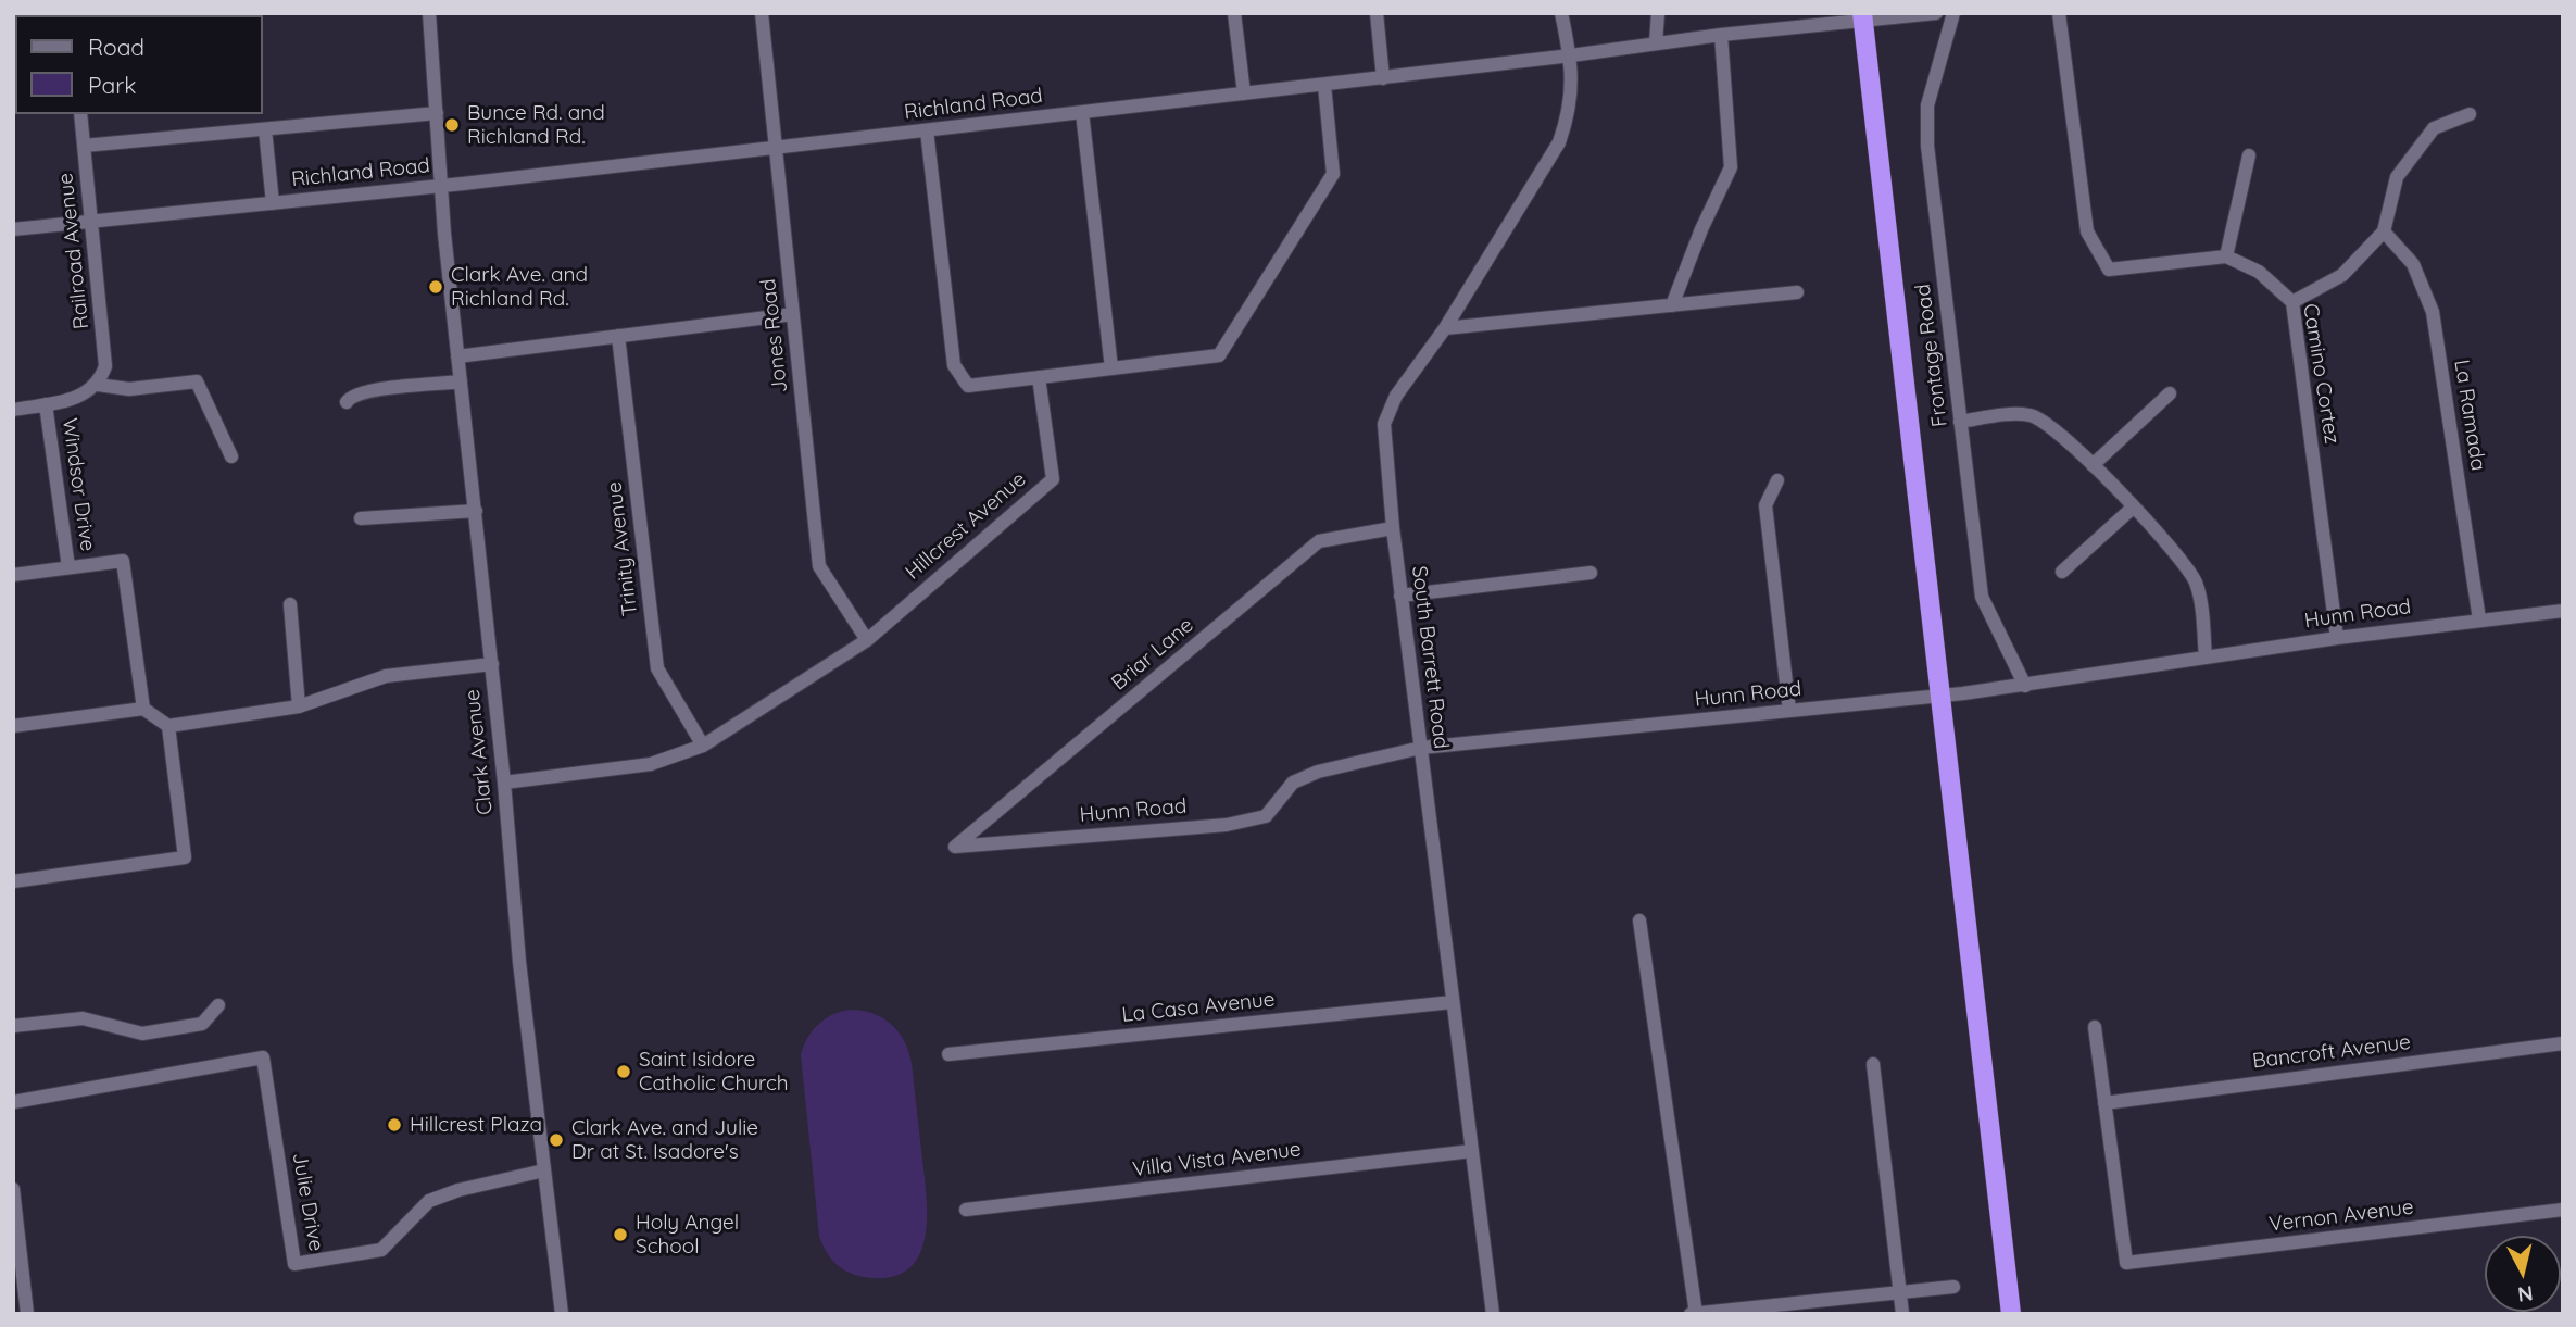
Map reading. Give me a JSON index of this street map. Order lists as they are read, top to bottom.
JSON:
{
  "streets": {
    "street": [
      "Richland Road",
      "Railroad Avenue",
      "Jones Road",
      "Frontage Road",
      "Camino Cortez",
      "La Ramada",
      "Windsor Drive",
      "Hillcrest Avenue",
      "Trinity Avenue",
      "Hunn Road",
      "Briar Lane",
      "South Barrett Road",
      "Clark Avenue",
      "La Casa Avenue",
      "Bancroft Avenue",
      "Villa Vista Avenue",
      "Julie Drive",
      "Vernon Avenue"
    ]
  },
  "crossings": [
    ["Richland Road", "Railroad Avenue"],
    ["Richland Road", "Jones Road"],
    ["Richland Road", "South Barrett Road"],
    ["Richland Road", "Clark Avenue"],
    ["Jones Road", "Hillcrest Avenue"],
    ["Frontage Road", "Hunn Road"],
    ["Camino Cortez", "Hunn Road"],
    ["La Ramada", "Hunn Road"],
    ["Hillcrest Avenue", "Trinity Avenue"],
    ["Hillcrest Avenue", "Clark Avenue"],
    ["Hunn Road", "Briar Lane"],
    ["Hunn Road", "South Barrett Road"],
    ["Briar Lane", "South Barrett Road"],
    ["South Barrett Road", "La Casa Avenue"],
    ["South Barrett Road", "Villa Vista Avenue"],
    ["Clark Avenue", "Julie Drive"],
    ["Bancroft Avenue", "Vernon Avenue"]
  ],
  "places": [
    "Bunce Rd. and Richland Rd.",
    "Clark Ave. and Richland Rd.",
    "Saint Isidore Catholic Church",
    "Hillcrest Plaza",
    "Clark Ave. and Julie Dr at St. Isadore's",
    "Holy Angel School"
  ],
  "legend": ["Road", "Park"],
  "north": "bottom"
}
